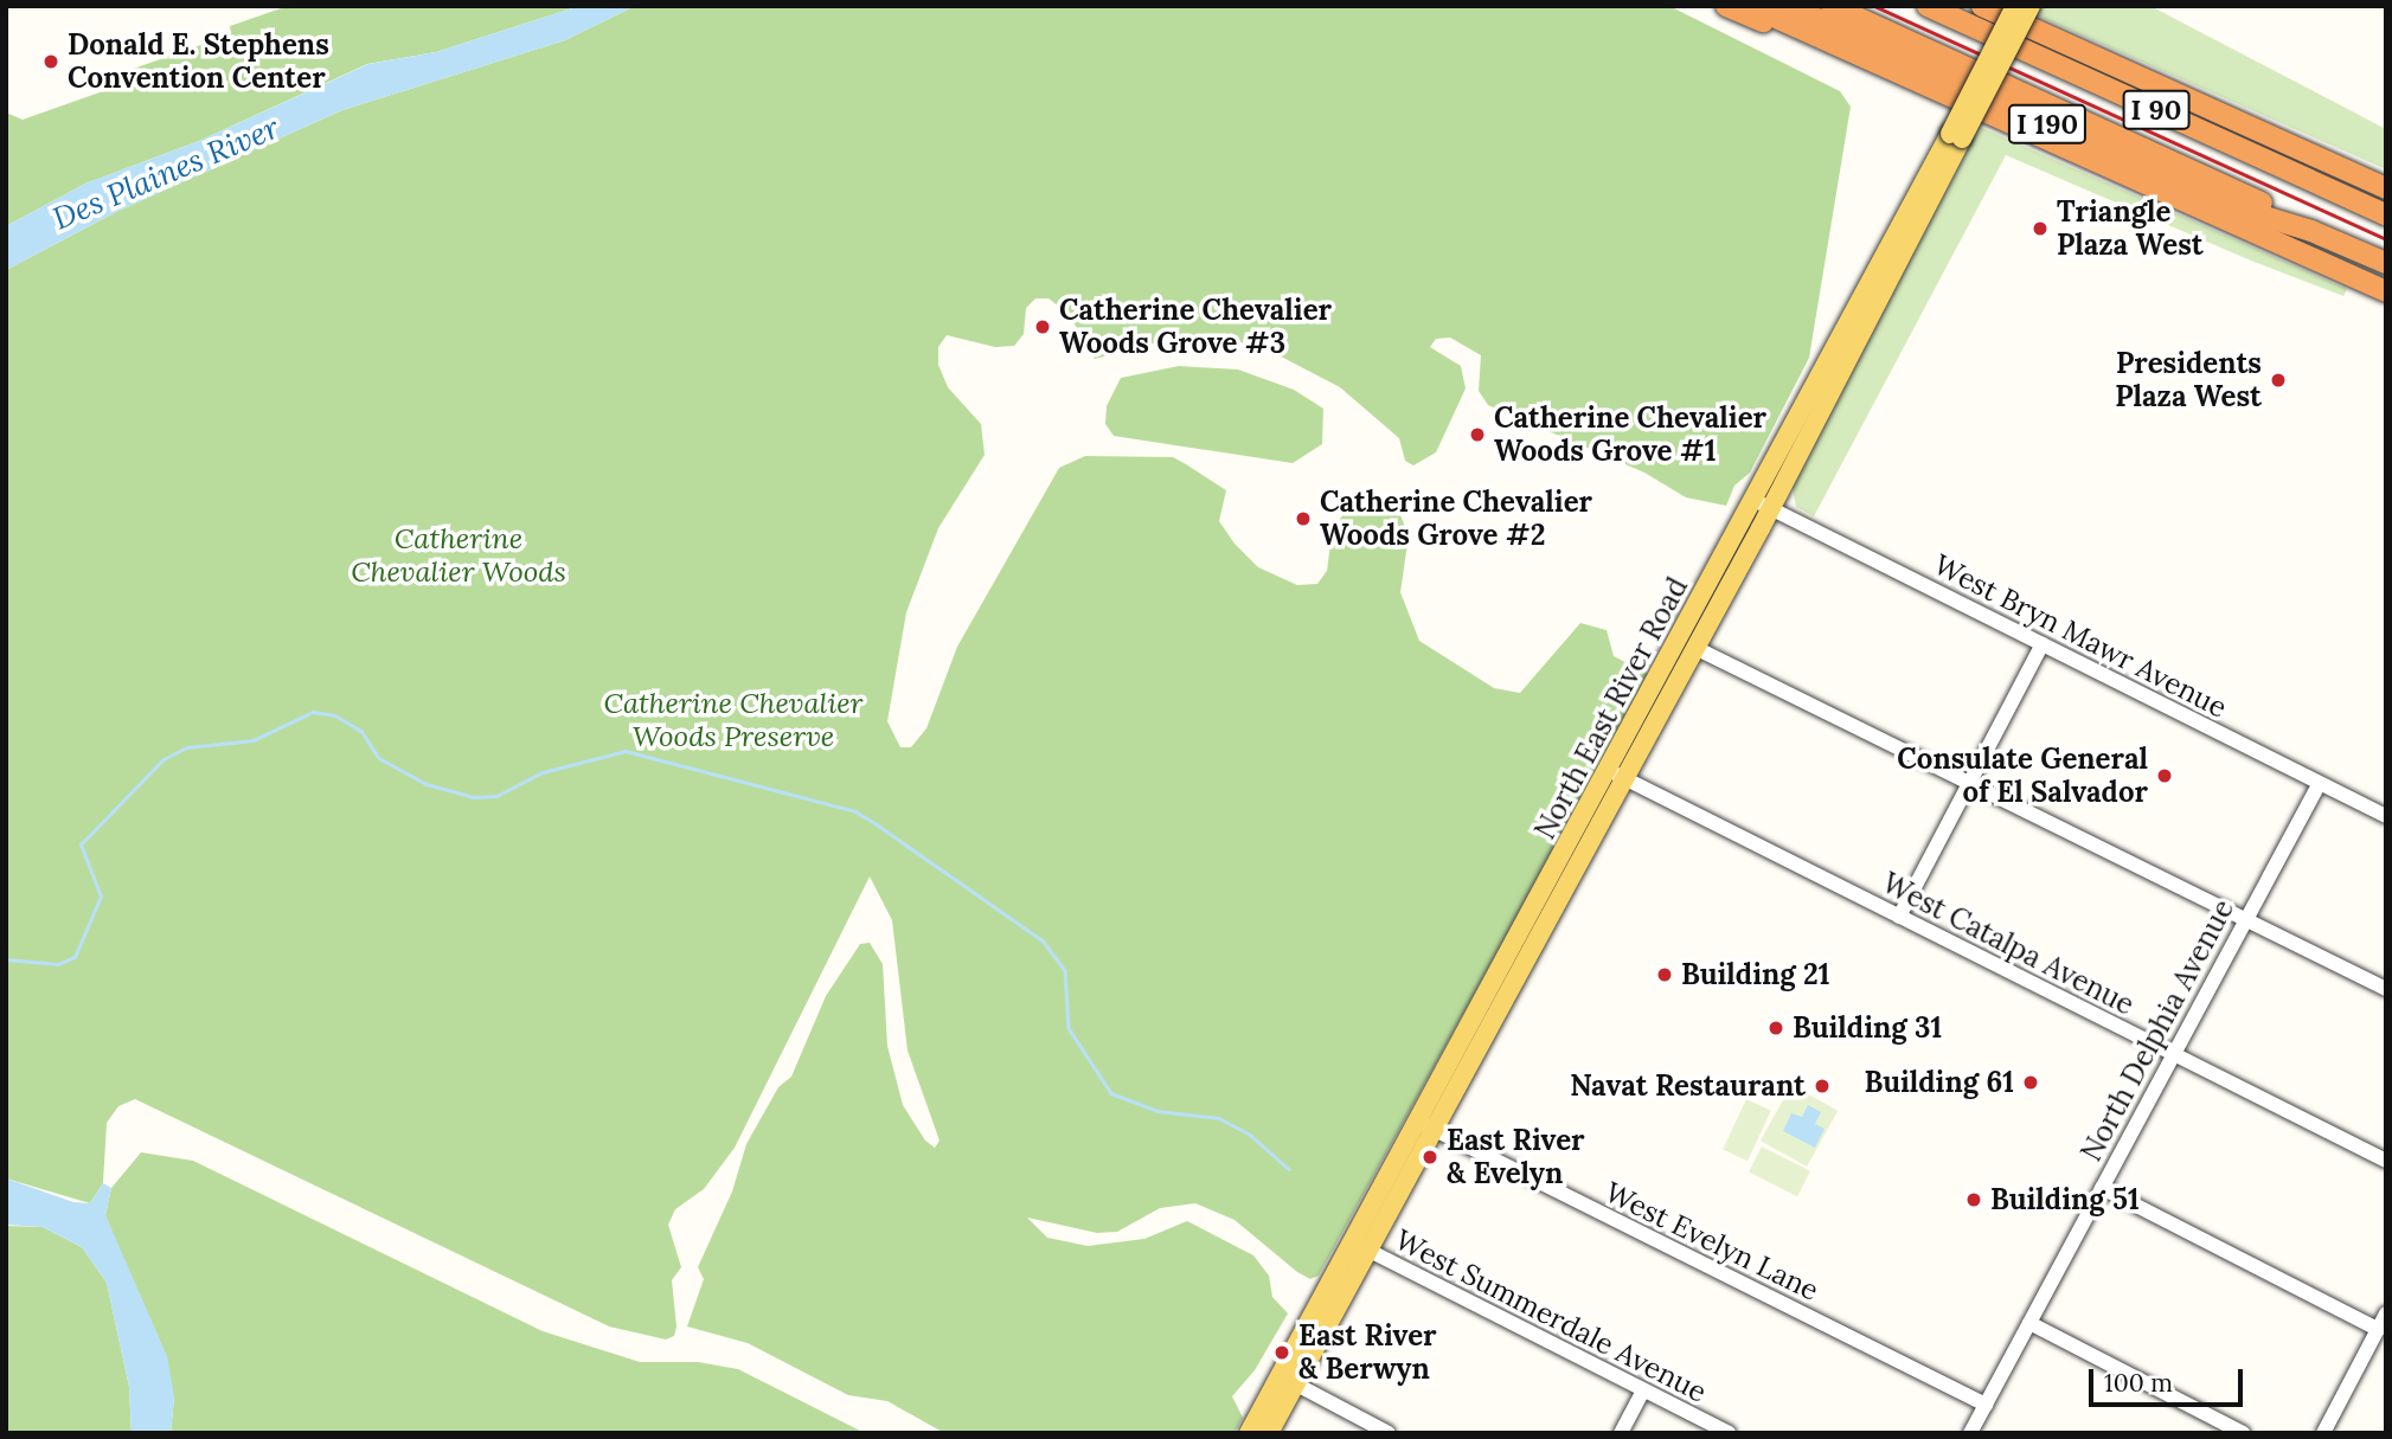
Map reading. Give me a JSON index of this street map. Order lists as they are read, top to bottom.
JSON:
{
  "streets": {
    "highway": ["I 90", "I 190"],
    "main road": ["North East River Road"],
    "street": [
      "West Bryn Mawr Avenue",
      "West Catalpa Avenue",
      "North Delphia Avenue",
      "West Evelyn Lane",
      "West Summerdale Avenue"
    ]
  },
  "crossings": [
    ["I 90", "I 190"],
    ["West Bryn Mawr Avenue", "North East River Road"],
    ["West Bryn Mawr Avenue", "North Delphia Avenue"],
    ["North East River Road", "West Catalpa Avenue"],
    ["North East River Road", "West Evelyn Lane"],
    ["North East River Road", "West Summerdale Avenue"],
    ["West Catalpa Avenue", "North Delphia Avenue"],
    ["North Delphia Avenue", "West Evelyn Lane"]
  ],
  "water": ["Des Plaines River"],
  "parks": ["Catherine Chevalier Woods", "Catherine Chevalier Woods Preserve"],
  "places": [
    "Donald E. Stephens Convention Center",
    "Triangle Plaza West",
    "Catherine Chevalier Woods Grove #3",
    "Presidents Plaza West",
    "Catherine Chevalier Woods Grove #1",
    "Catherine Chevalier Woods Grove #2",
    "Consulate General of El Salvador",
    "Building 21",
    "Building 31",
    "Building 61",
    "Navat Restaurant",
    "East River & Evelyn",
    "Building 51",
    "East River & Berwyn"
  ],
  "scale_bar": "100 m"
}
